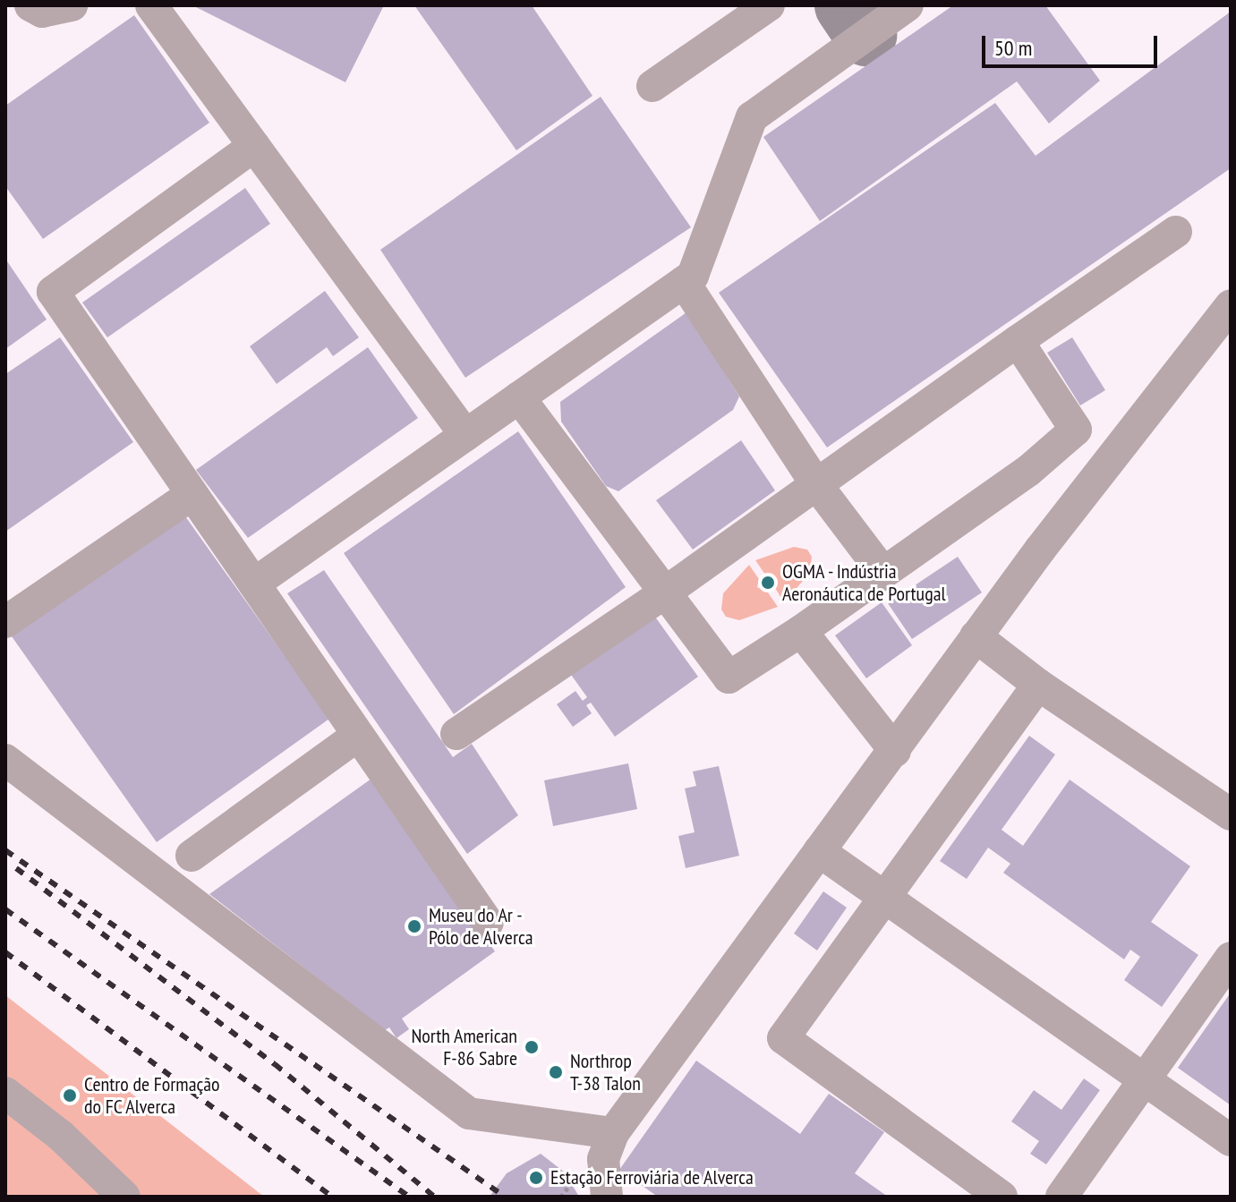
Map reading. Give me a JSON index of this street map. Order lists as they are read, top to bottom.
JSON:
{
  "places": [
    "OGMA - Indústria Aeronáutica de Portugal",
    "Museu do Ar - Pólo de Alverca",
    "North American F-86 Sabre",
    "Northrop T-38 Talon",
    "Centro de Formação do FC Alverca",
    "Estação Ferroviária de Alverca"
  ],
  "scale_bar": "50 m"
}
